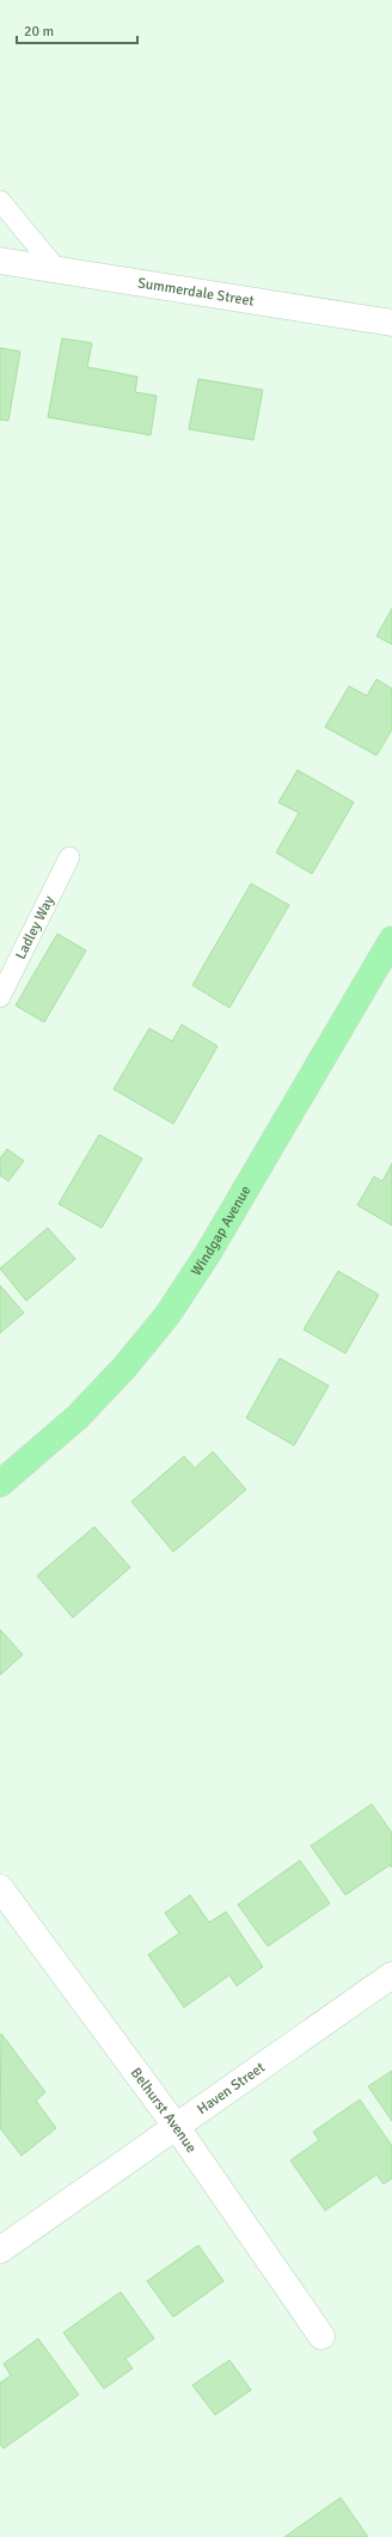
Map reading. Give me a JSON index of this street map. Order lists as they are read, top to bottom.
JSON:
{
  "streets": {
    "main road": ["Windgap Avenue"],
    "street": ["Summerdale Street", "Haven Street", "Belhurst Avenue"],
    "lane": ["Ladley Way"]
  },
  "crossings": [
    ["Haven Street", "Belhurst Avenue"]
  ],
  "scale_bar": "20 m"
}
